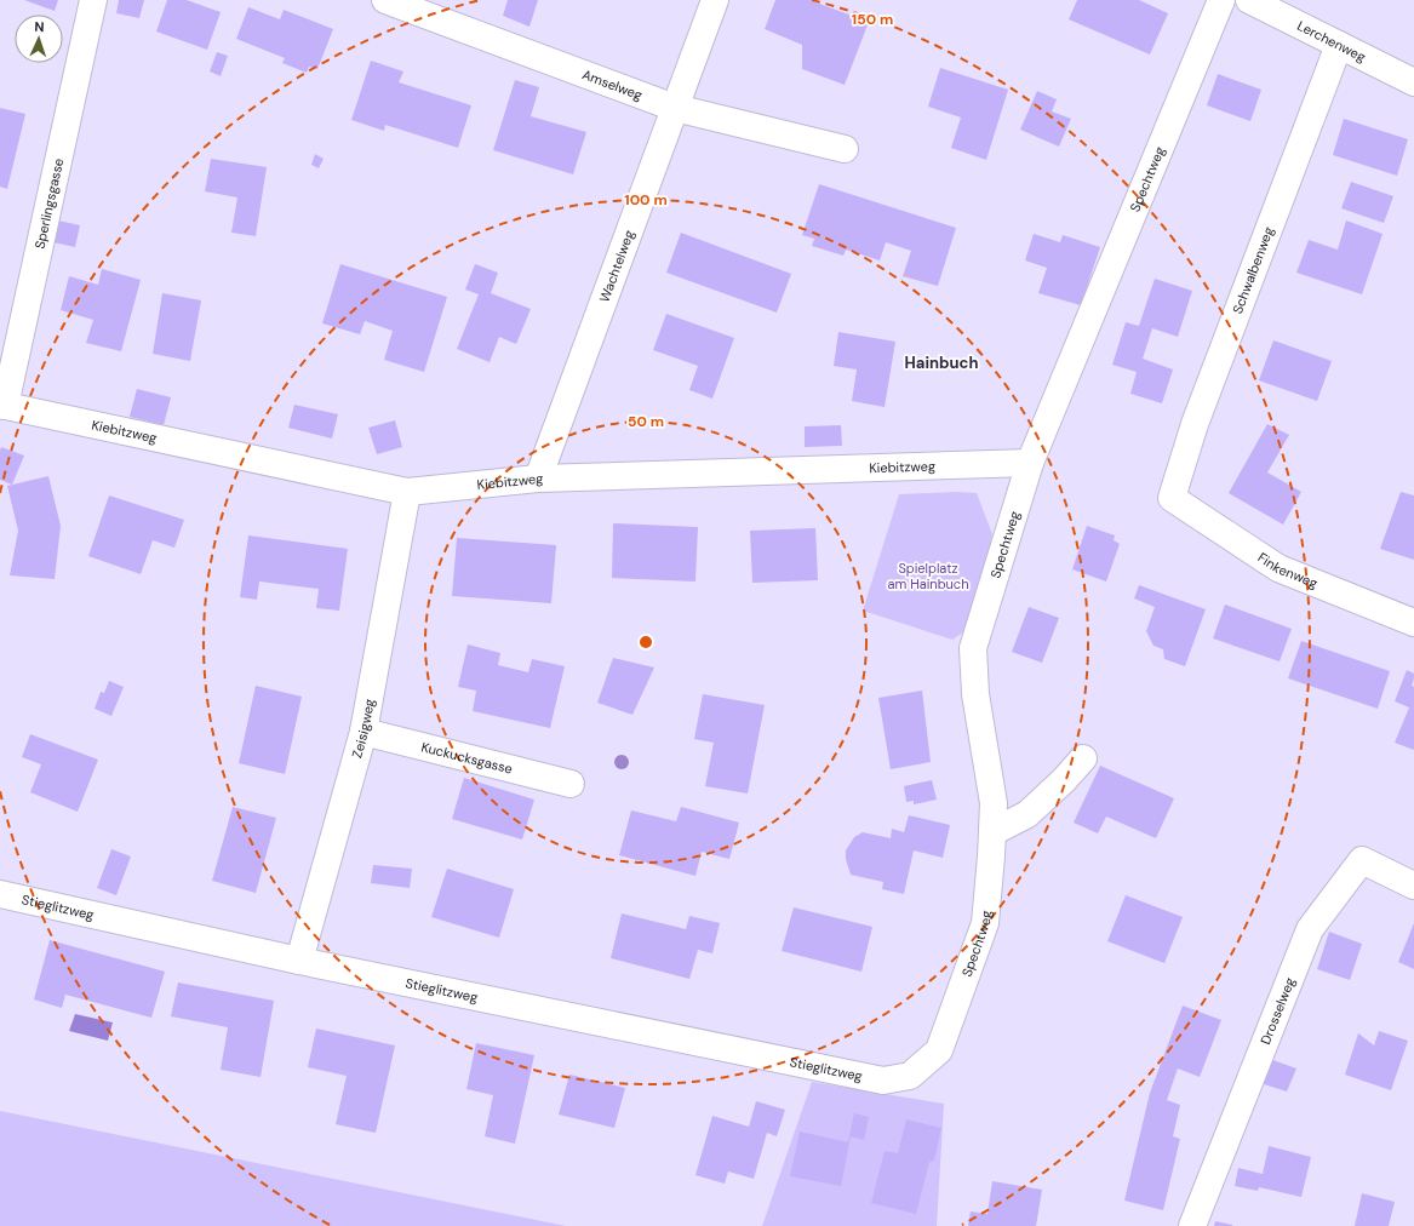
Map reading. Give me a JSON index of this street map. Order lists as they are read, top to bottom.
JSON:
{
  "streets": {
    "street": [
      "Lerchenweg",
      "Amselweg",
      "Spechtweg",
      "Sperlingsgasse",
      "Wachtelweg",
      "Schwalbenweg",
      "Kiebitzweg",
      "Finkenweg",
      "Zeisigweg",
      "Kuckucksgasse",
      "Stieglitzweg",
      "Drosselweg"
    ]
  },
  "crossings": [
    ["Lerchenweg", "Schwalbenweg"],
    ["Amselweg", "Wachtelweg"],
    ["Spechtweg", "Kiebitzweg"],
    ["Spechtweg", "Stieglitzweg"],
    ["Sperlingsgasse", "Kiebitzweg"],
    ["Wachtelweg", "Kiebitzweg"],
    ["Schwalbenweg", "Finkenweg"],
    ["Kiebitzweg", "Zeisigweg"],
    ["Zeisigweg", "Kuckucksgasse"],
    ["Zeisigweg", "Stieglitzweg"]
  ],
  "districts": ["Hainbuch"],
  "parks": ["Spielplatz am Hainbuch"],
  "north": "top",
  "rings": ["150 m", "100 m", "50 m"]
}
